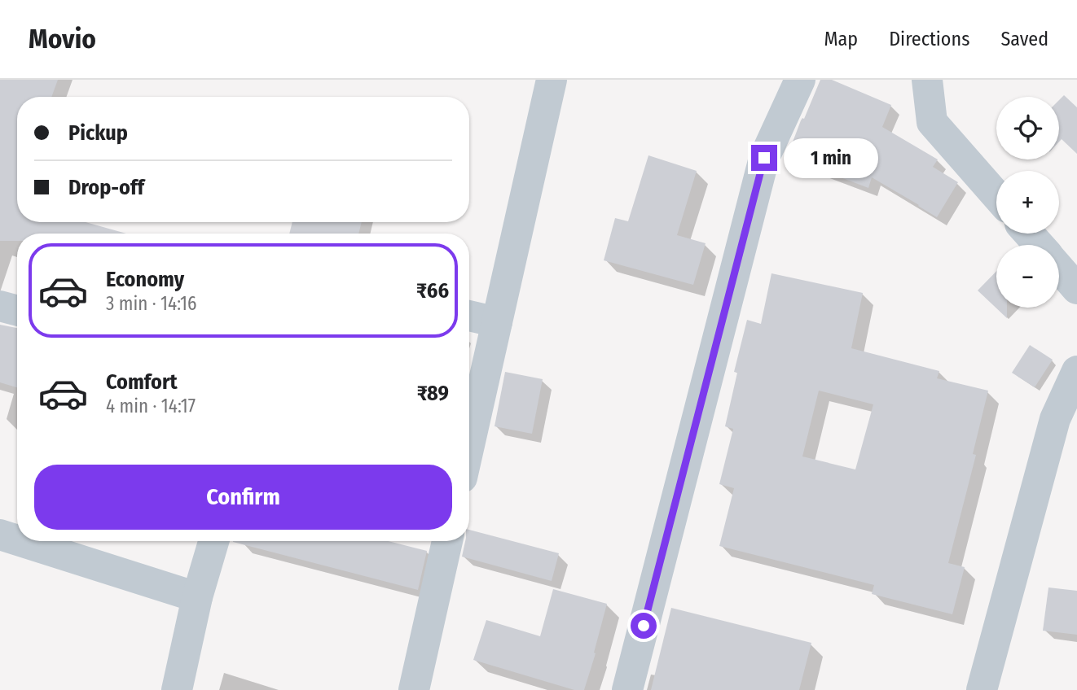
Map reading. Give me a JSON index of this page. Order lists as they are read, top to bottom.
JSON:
{
  "page": {
    "header": "Movio",
    "nav": ["Map", "Directions", "Saved"],
    "map_buttons": ["+", "−"],
    "banner": ["Pickup", "Drop-off"],
    "bubble": "1 min",
    "list": [
      {
        "name": "Economy",
        "note": "3 min · 14:16",
        "value": "₹66"
      },
      {
        "name": "Comfort",
        "note": "4 min · 14:17",
        "value": "₹89"
      }
    ],
    "buttons": "Confirm"
  }
}
